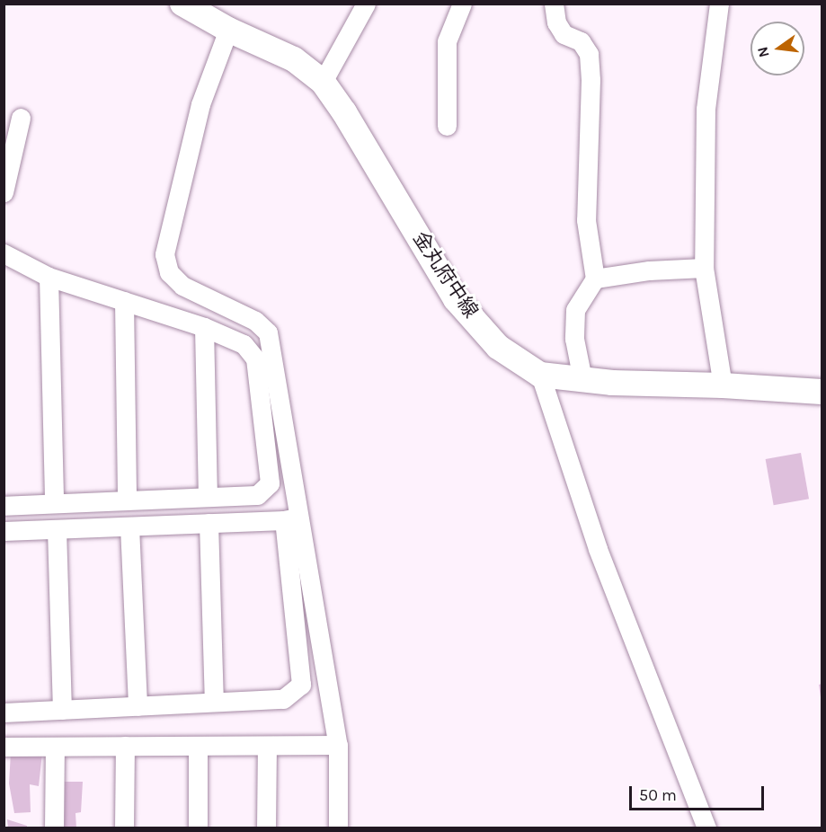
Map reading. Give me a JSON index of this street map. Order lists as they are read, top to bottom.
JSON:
{
  "streets": {
    "main road": ["金丸府中線"]
  },
  "scale_bar": "50 m",
  "north": "left"
}
